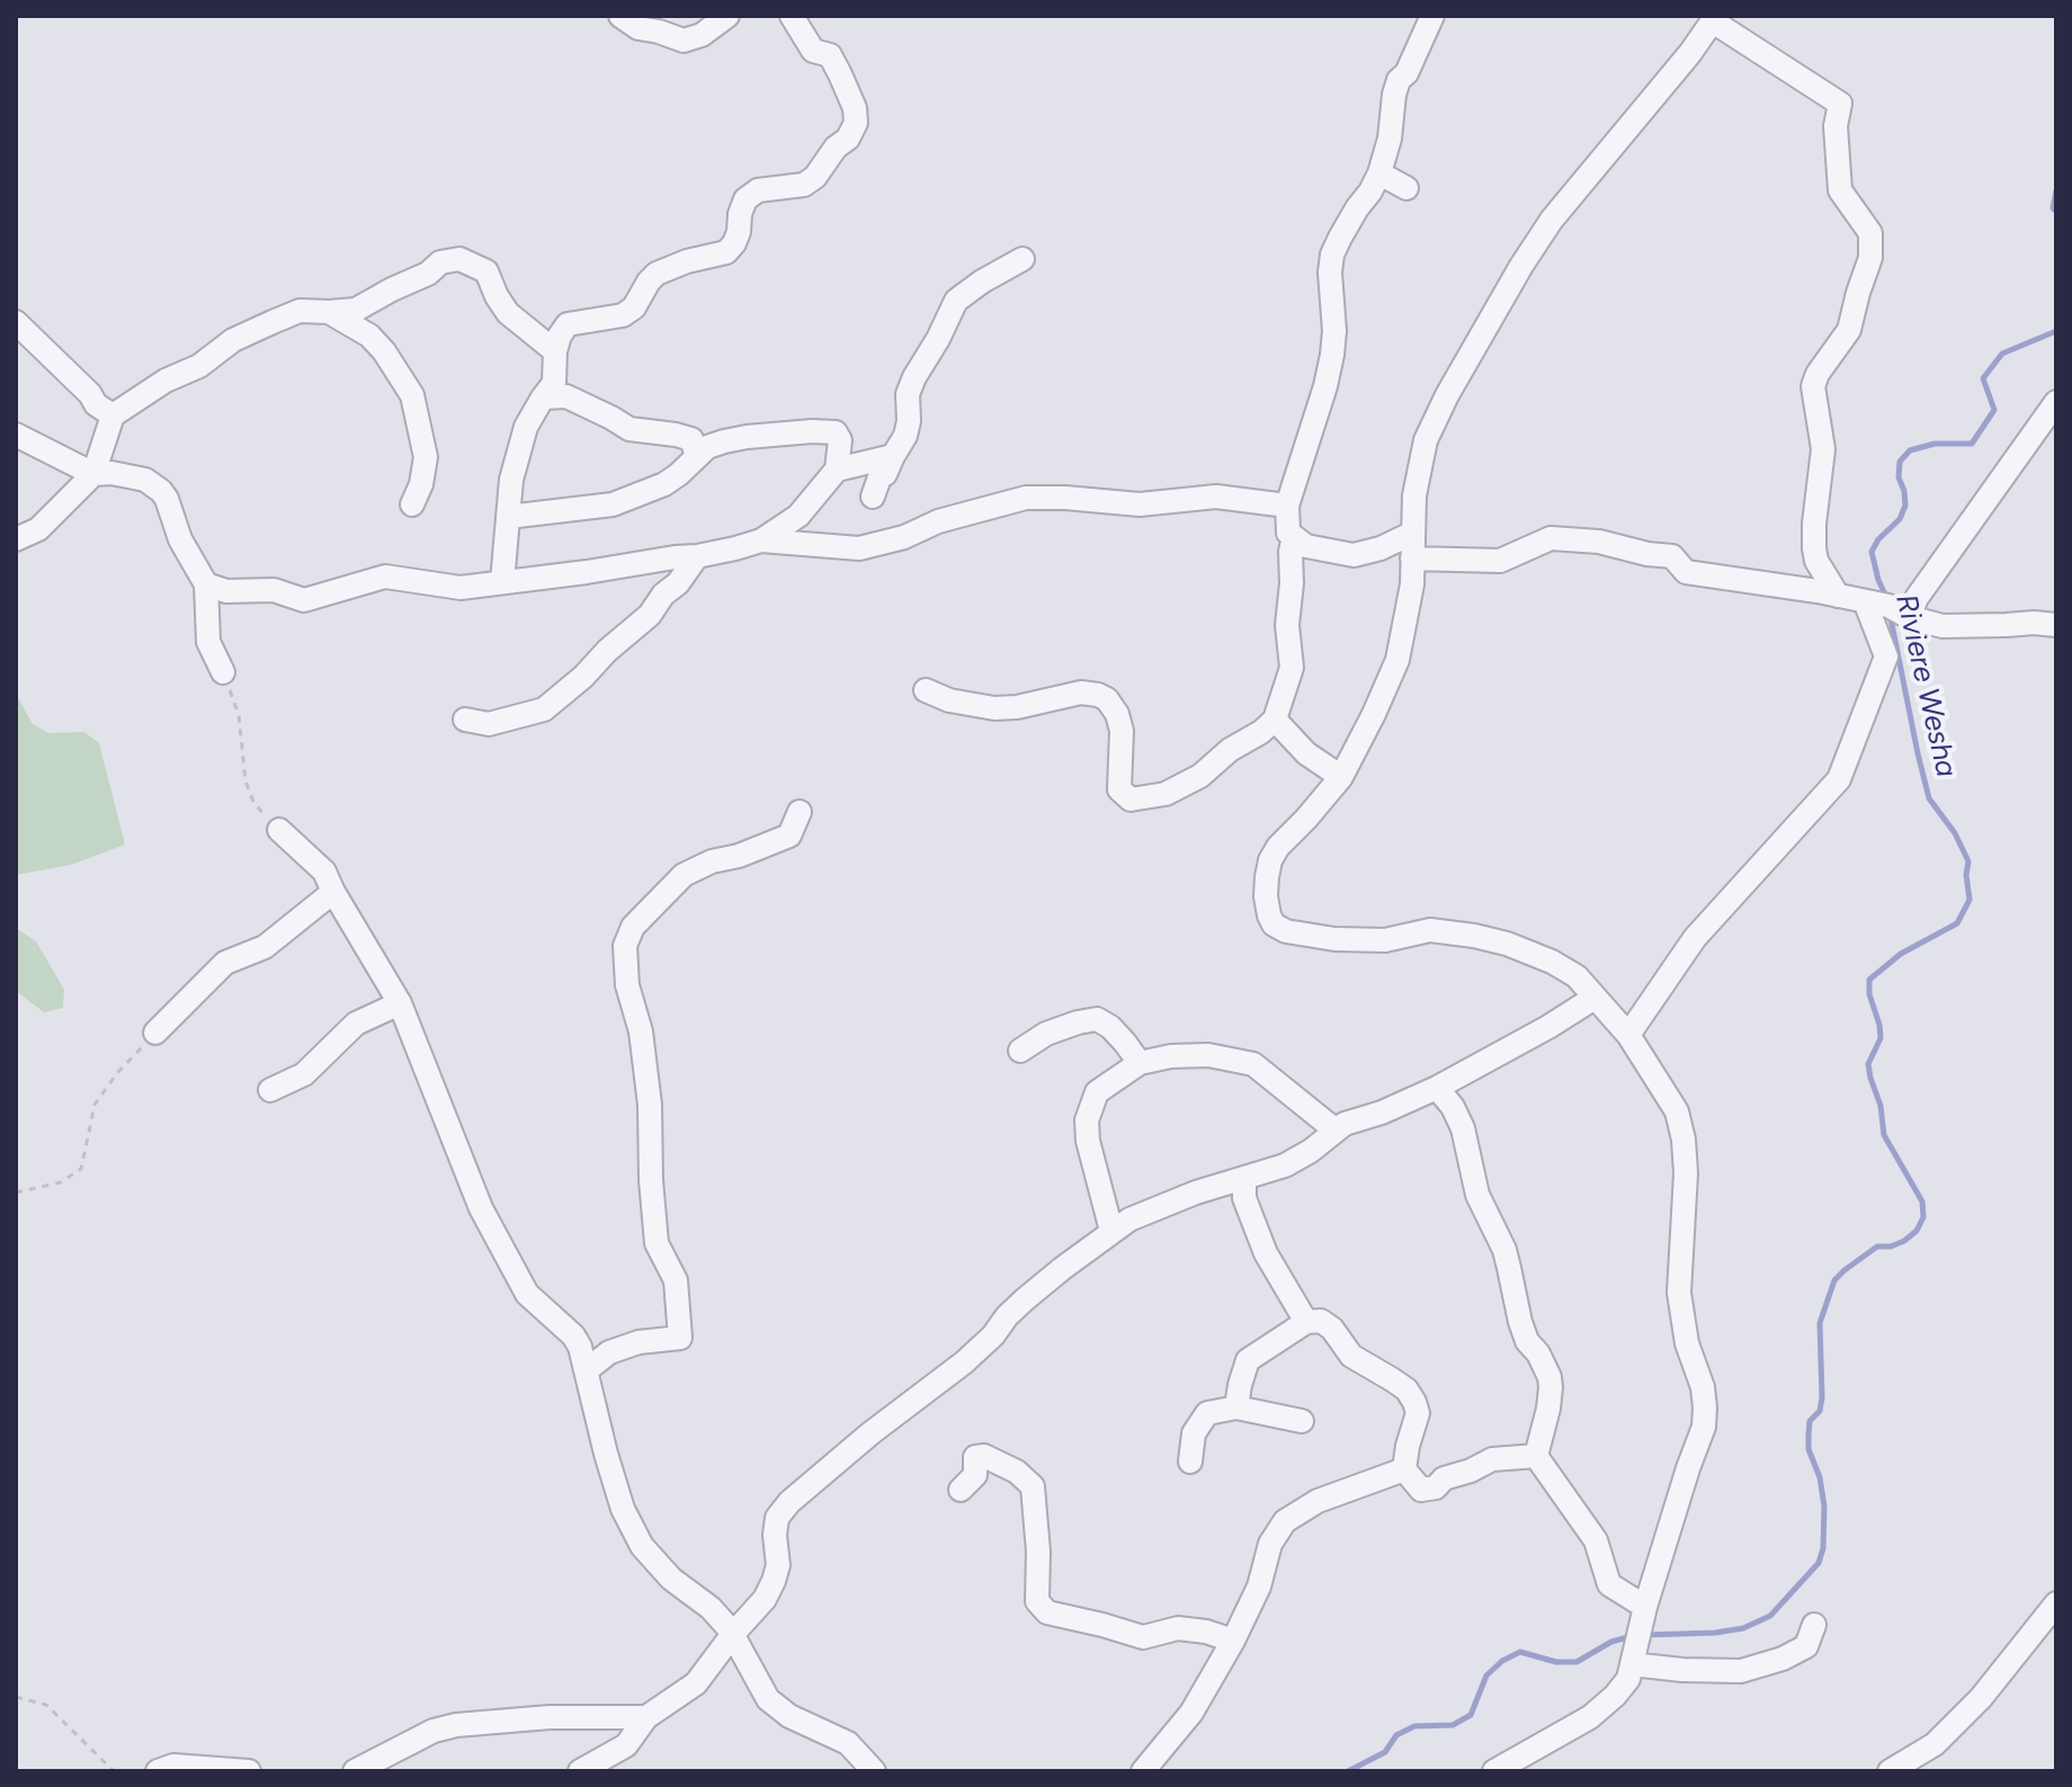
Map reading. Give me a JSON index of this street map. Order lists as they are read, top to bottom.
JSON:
{
  "water": ["Riviere Wesha"]
}
